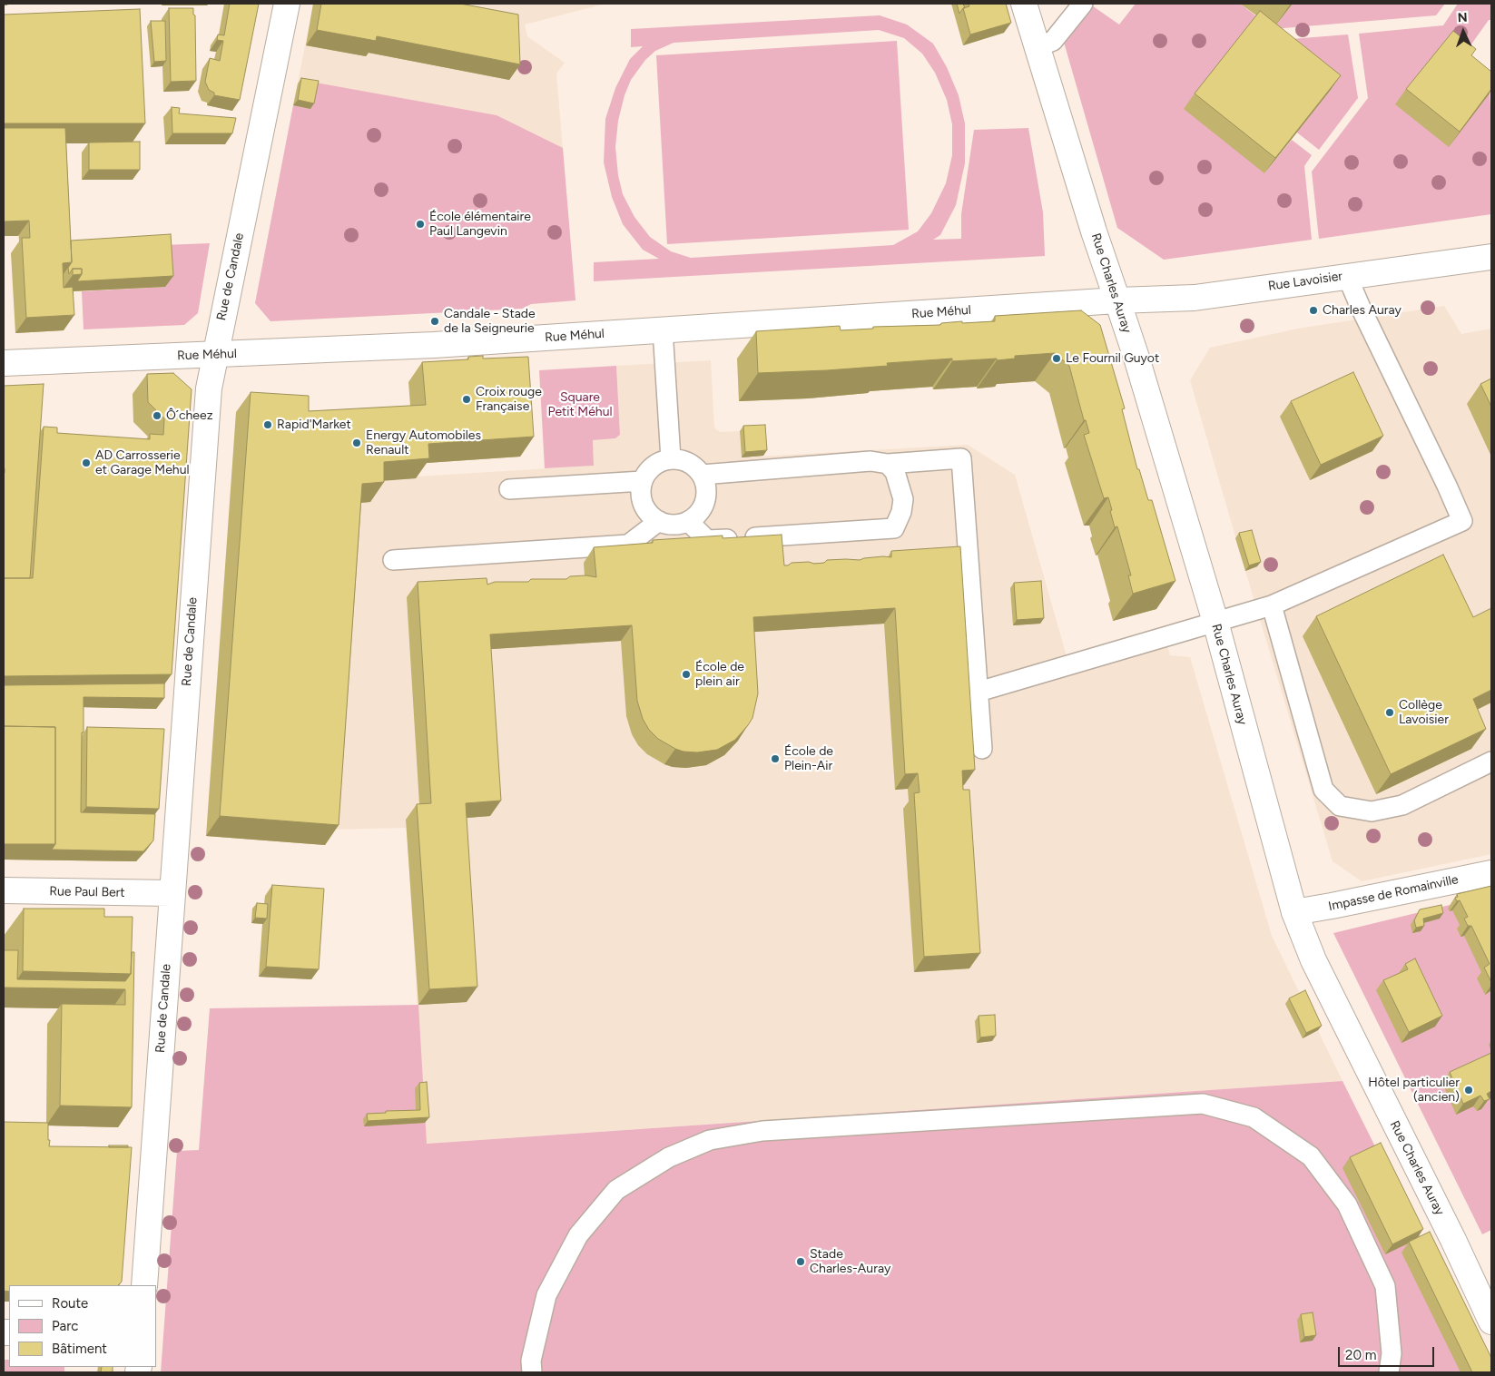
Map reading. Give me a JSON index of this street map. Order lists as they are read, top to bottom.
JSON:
{
  "streets": {
    "street": [
      "Rue de Candale",
      "Rue Lavoisier",
      "Rue Charles Auray",
      "Rue Méhul",
      "Rue Paul Bert",
      "Impasse de Romainville"
    ]
  },
  "crossings": [
    ["Rue de Candale", "Rue Méhul"],
    ["Rue de Candale", "Rue Paul Bert"],
    ["Rue Lavoisier", "Rue Charles Auray"],
    ["Rue Lavoisier", "Rue Méhul"],
    ["Rue Charles Auray", "Rue Méhul"],
    ["Rue Charles Auray", "Impasse de Romainville"]
  ],
  "parks": ["Square Petit Méhul"],
  "places": [
    "École élémentaire Paul Langevin",
    "Charles Auray",
    "Candale - Stade de la Seigneurie",
    "Le Fournil Guyot",
    "Croix rouge Française",
    "Ô´cheez",
    "Rapid'Market",
    "Energy Automobiles Renault",
    "AD Carrosserie et Garage Mehul",
    "École de plein air",
    "Collège Lavoisier",
    "École de Plein-Air",
    "Hôtel particulier (ancien)",
    "Stade Charles-Auray"
  ],
  "legend": ["Route", "Parc", "Bâtiment"],
  "scale_bar": "20 m",
  "north": "top"
}
